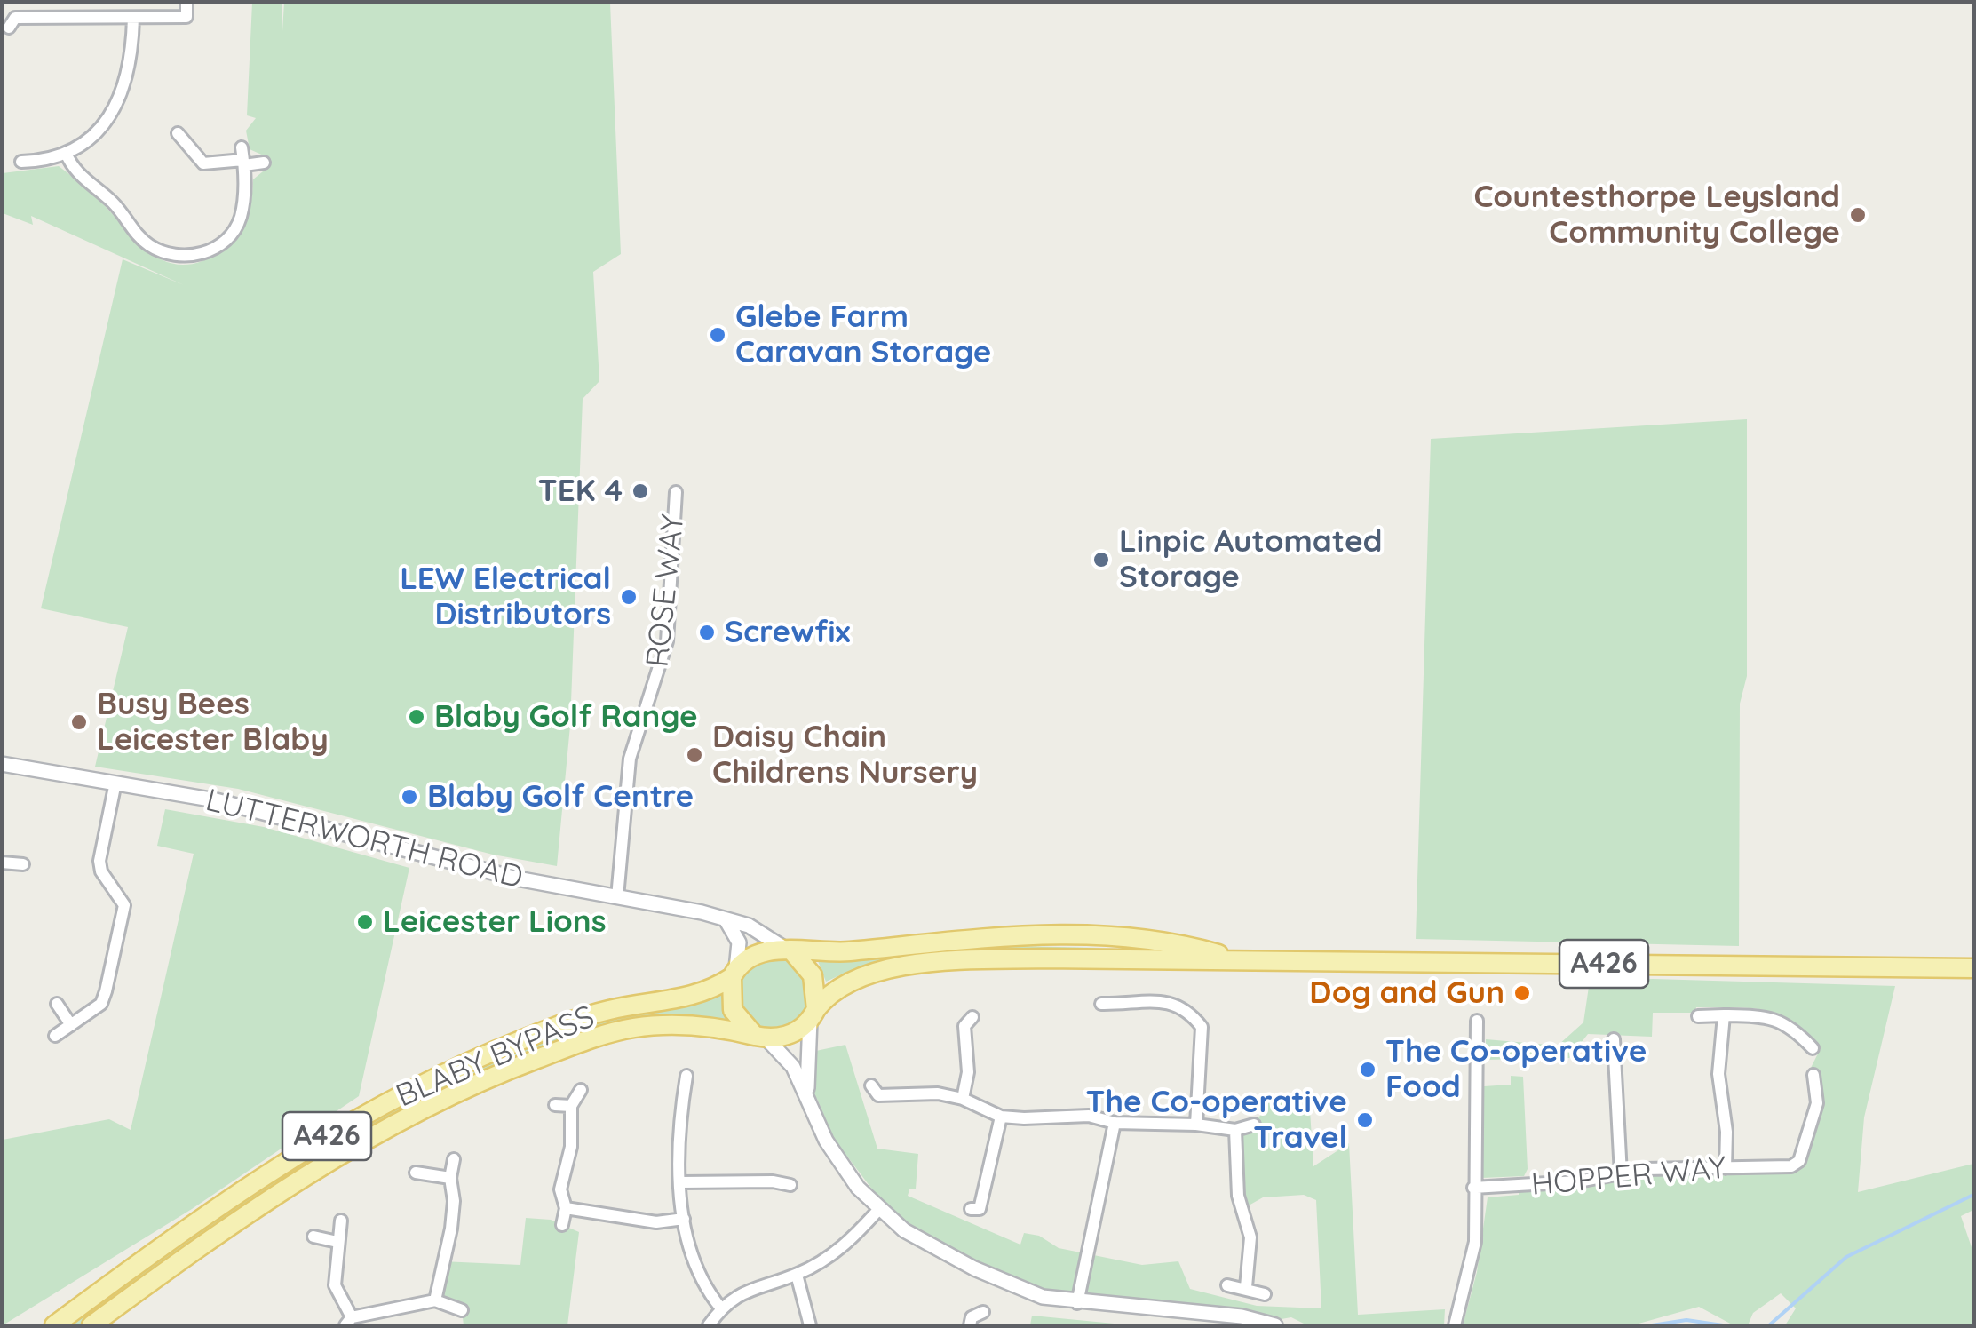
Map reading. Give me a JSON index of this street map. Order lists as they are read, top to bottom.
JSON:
{
  "streets": {
    "main road": ["A426", "BLABY BYPASS"],
    "street": ["ROSE WAY", "LUTTERWORTH ROAD", "HOPPER WAY"]
  },
  "crossings": [
    ["ROSE WAY", "LUTTERWORTH ROAD"],
    ["LUTTERWORTH ROAD", "A426"],
    ["LUTTERWORTH ROAD", "BLABY BYPASS"],
    ["A426", "BLABY BYPASS"]
  ],
  "places": [
    "Countesthorpe Leysland Community College",
    "Glebe Farm Caravan Storage",
    "TEK 4",
    "Linpic Automated Storage",
    "LEW Electrical Distributors",
    "Screwfix",
    "Blaby Golf Range",
    "Busy Bees Leicester Blaby",
    "Daisy Chain Childrens Nursery",
    "Blaby Golf Centre",
    "Leicester Lions",
    "Dog and Gun",
    "The Co-operative Food",
    "The Co-operative Travel"
  ]
}
